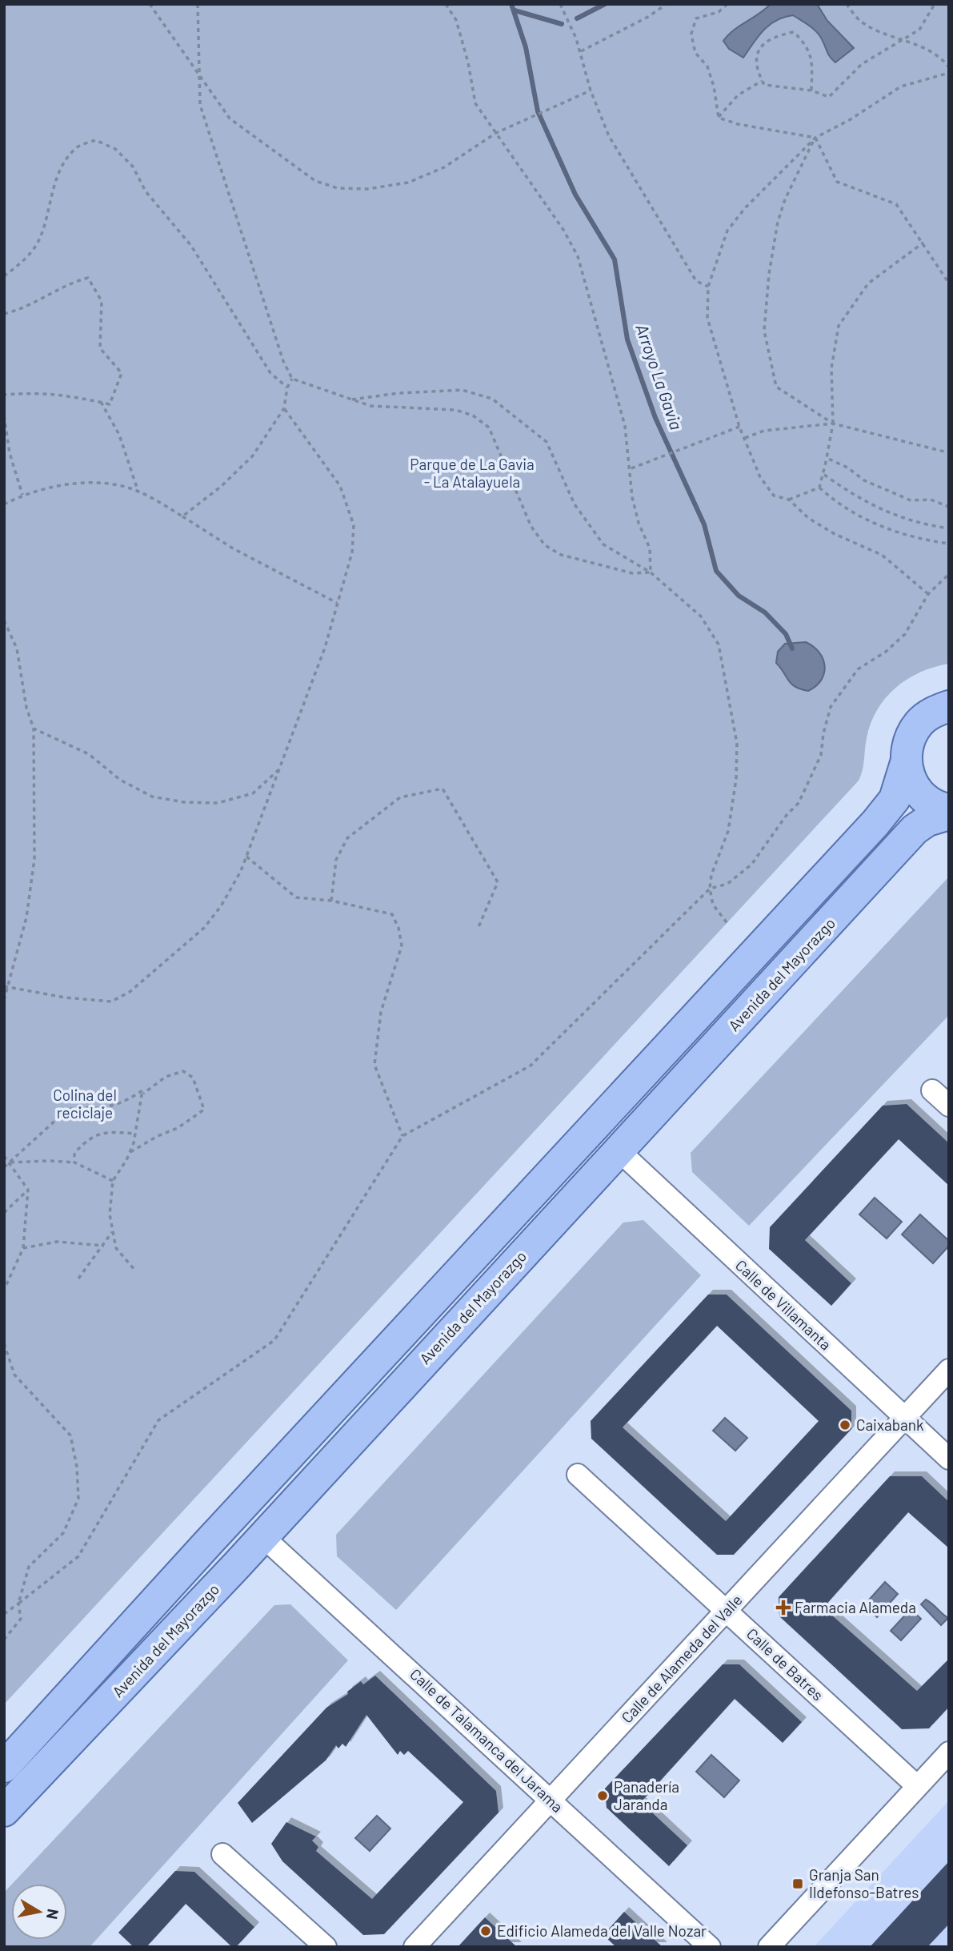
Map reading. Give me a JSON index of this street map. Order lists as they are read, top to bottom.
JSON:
{
  "streets": {
    "main road": ["Avenida del Mayorazgo"],
    "street": [
      "Calle de Villamanta",
      "Calle de Alameda del Valle",
      "Calle de Batres",
      "Calle de Talamanca del Jarama"
    ]
  },
  "crossings": [
    ["Avenida del Mayorazgo", "Calle de Villamanta"],
    ["Avenida del Mayorazgo", "Calle de Talamanca del Jarama"],
    ["Calle de Villamanta", "Calle de Alameda del Valle"],
    ["Calle de Alameda del Valle", "Calle de Batres"],
    ["Calle de Alameda del Valle", "Calle de Talamanca del Jarama"]
  ],
  "water": ["Arroyo La Gavia"],
  "parks": ["Parque de La Gavia - La Atalayuela", "Colina del reciclaje"],
  "places": {
    "other": ["Caixabank", "Panadería Jaranda", "Edificio Alameda del Valle Nozar"],
    "health": ["Farmacia Alameda"],
    "transit": ["Granja San Ildefonso-Batres"]
  },
  "north": "right"
}
